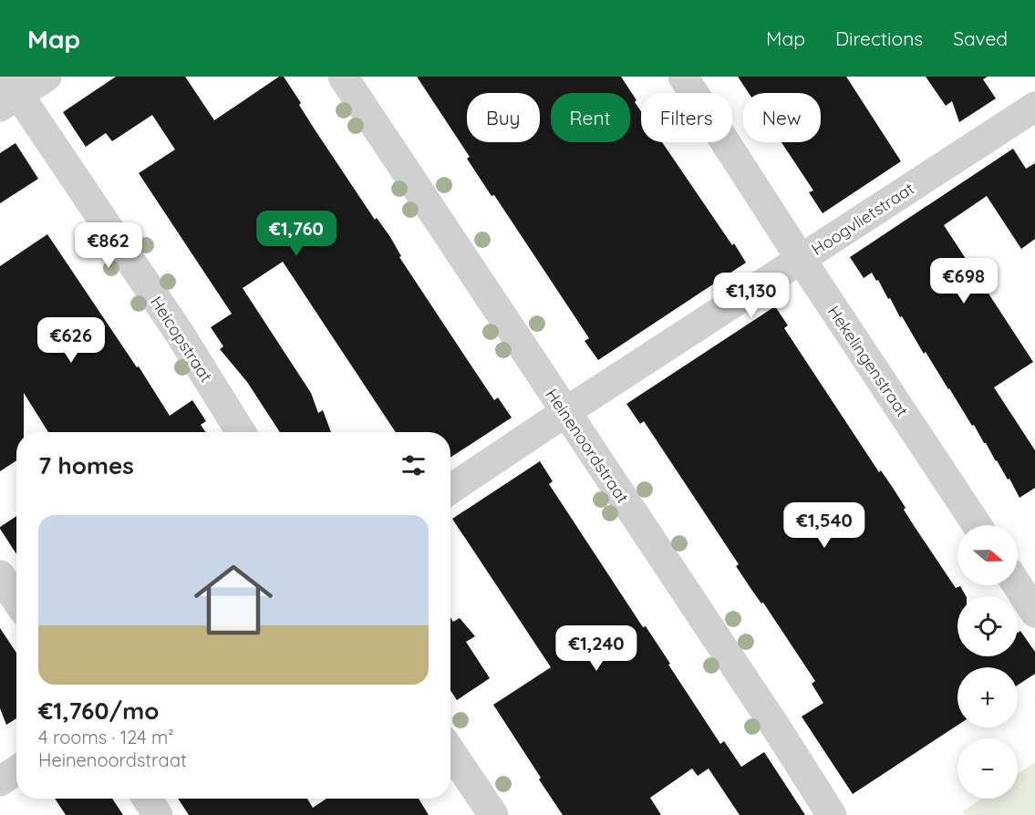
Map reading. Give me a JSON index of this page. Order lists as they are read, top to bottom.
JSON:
{
  "streets": {
    "street": [
      "Hoogvlietstraat",
      "Heicopstraat",
      "Hekelingenstraat",
      "Heinenoordstraat"
    ]
  },
  "crossings": [
    ["Hoogvlietstraat", "Hekelingenstraat"],
    ["Hoogvlietstraat", "Heinenoordstraat"]
  ],
  "north": "right",
  "page": {
    "header": "Map",
    "nav": ["Map", "Directions", "Saved"],
    "chip": [
      "Buy",
      "Rent",
      "Filters",
      "New"
    ],
    "price": [
      "€1,760",
      "€862",
      "€698",
      "€1,130",
      "€626",
      "€1,540",
      "€1,240"
    ],
    "heading": "7 homes",
    "list": [
      {
        "name": "€1,760/mo",
        "note": "4 rooms · 124 m² · Heinenoordstraat"
      }
    ],
    "map_buttons": ["+", "−"]
  }
}
